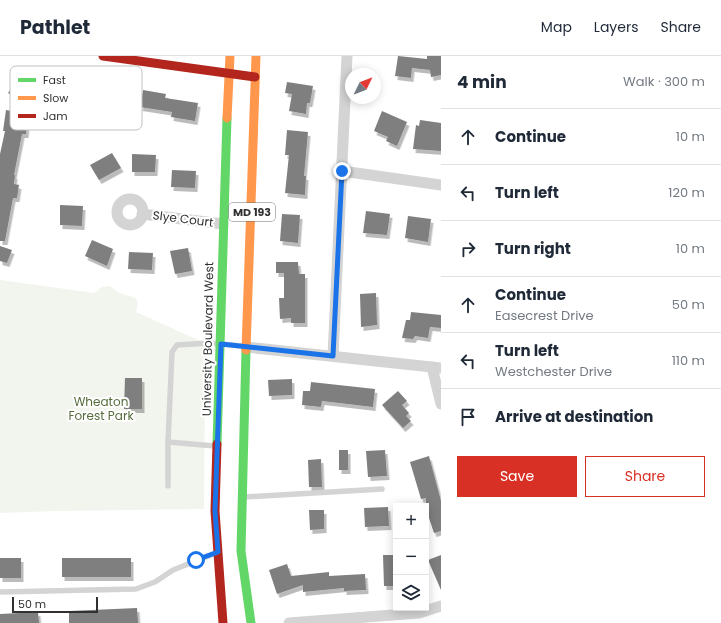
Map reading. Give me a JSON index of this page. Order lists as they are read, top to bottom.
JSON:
{
  "streets": {
    "main road": ["MD 193", "University Boulevard West"],
    "street": ["Slye Court"]
  },
  "crossings": [
    ["Slye Court", "University Boulevard West"]
  ],
  "parks": ["Wheaton Forest Park"],
  "legend": ["Fast", "Slow", "Jam"],
  "scale_bar": "50 m",
  "north": "top right",
  "page": {
    "header": "Pathlet",
    "nav": ["Map", "Layers", "Share"],
    "heading": ["4 min", "Walk · 300 m"],
    "list": [
      ["Continue", "10 m"],
      ["Turn left", "120 m"],
      ["Turn right", "10 m"],
      ["Continue", "Easecrest Drive", "50 m"],
      ["Turn left", "Westchester Drive", "110 m"],
      "Arrive at destination"
    ],
    "buttons": ["Save", "Share"],
    "map_buttons": ["+", "−"],
    "scale": "50 m"
  }
}
